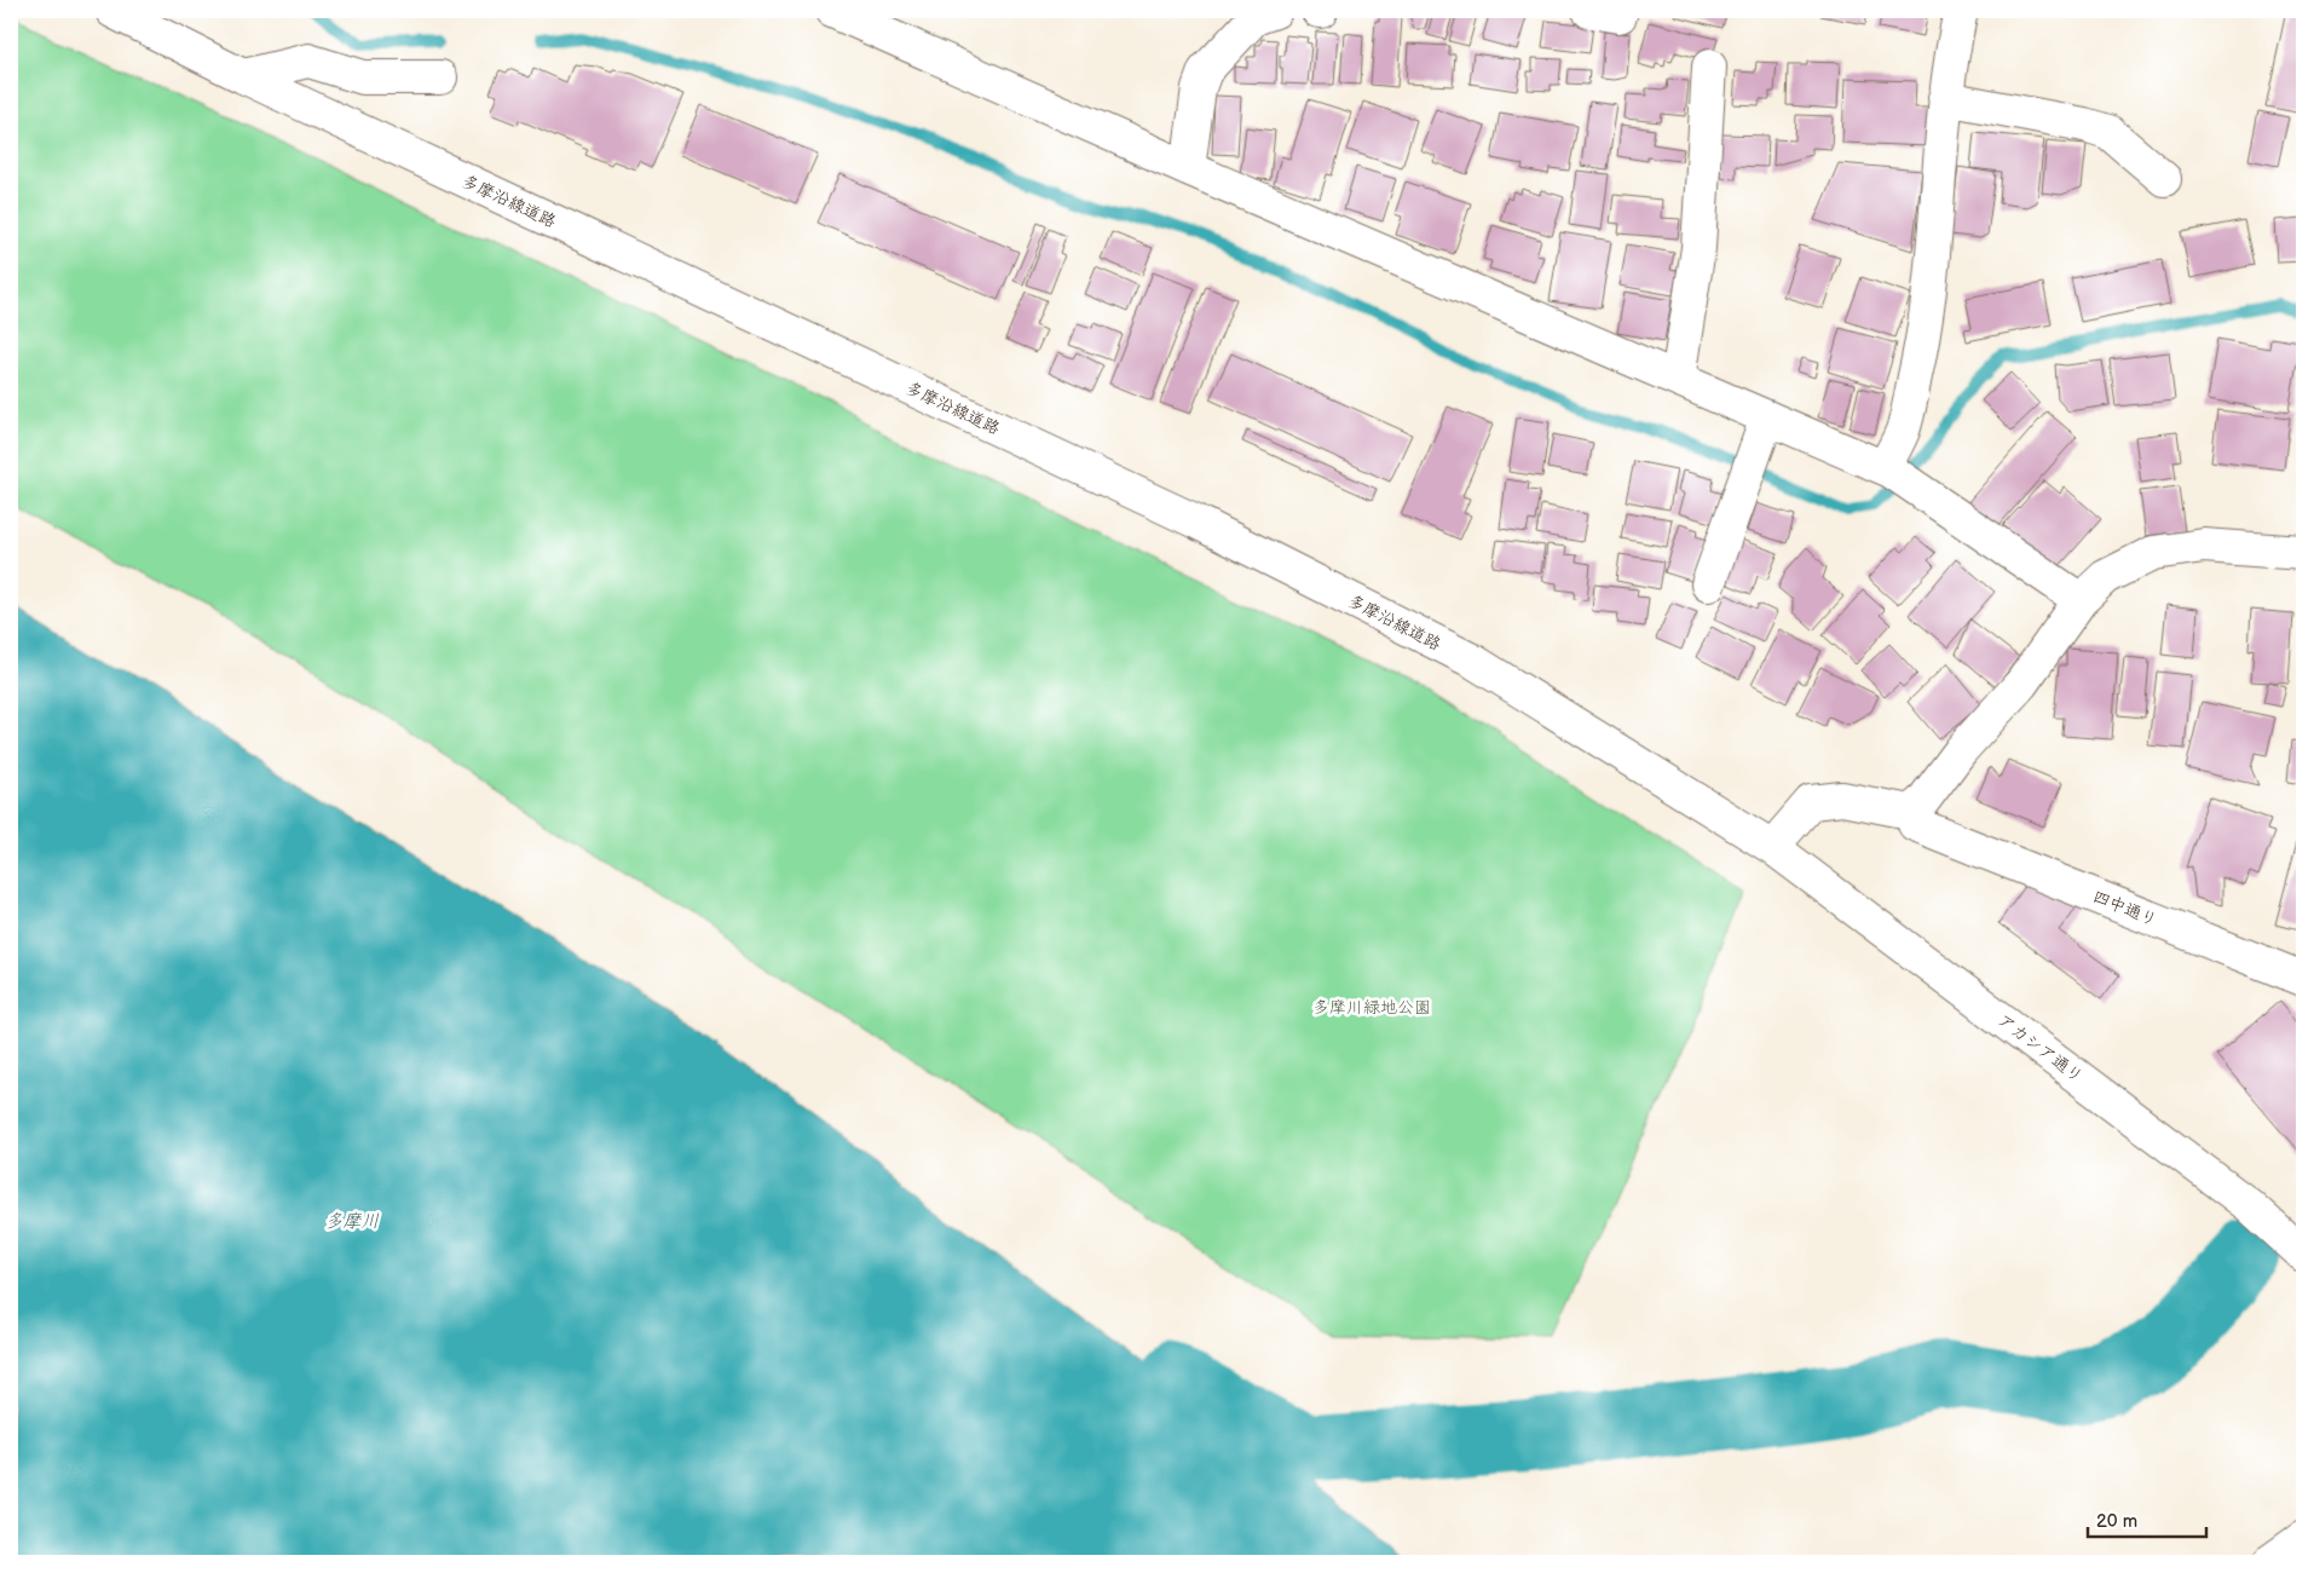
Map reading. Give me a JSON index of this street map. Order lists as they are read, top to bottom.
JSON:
{
  "streets": {
    "street": ["多摩沿線道路", "四中通り", "アカシア通り"]
  },
  "crossings": [
    ["多摩沿線道路", "アカシア通り"]
  ],
  "water": ["多摩川"],
  "parks": ["多摩川緑地公園"],
  "scale_bar": "20 m"
}
